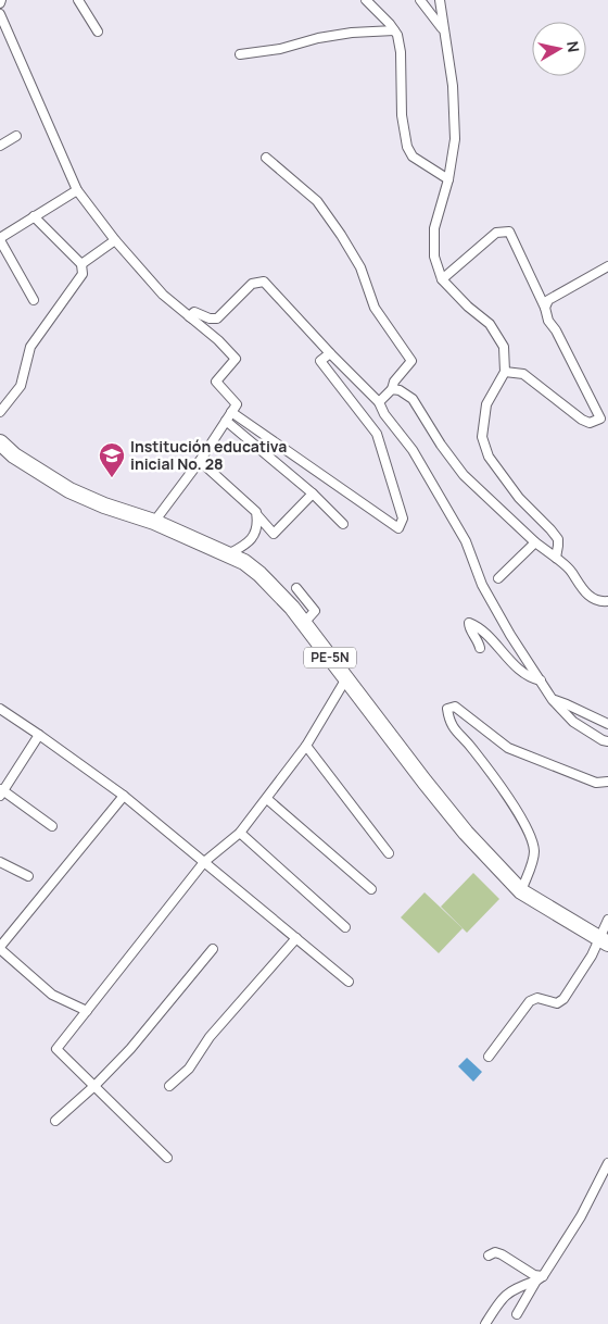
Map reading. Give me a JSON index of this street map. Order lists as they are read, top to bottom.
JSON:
{
  "streets": {
    "highway": ["PE-5N"]
  },
  "places": {
    "school or university": ["Institución educativa inicial No. 28"]
  },
  "north": "right"
}
